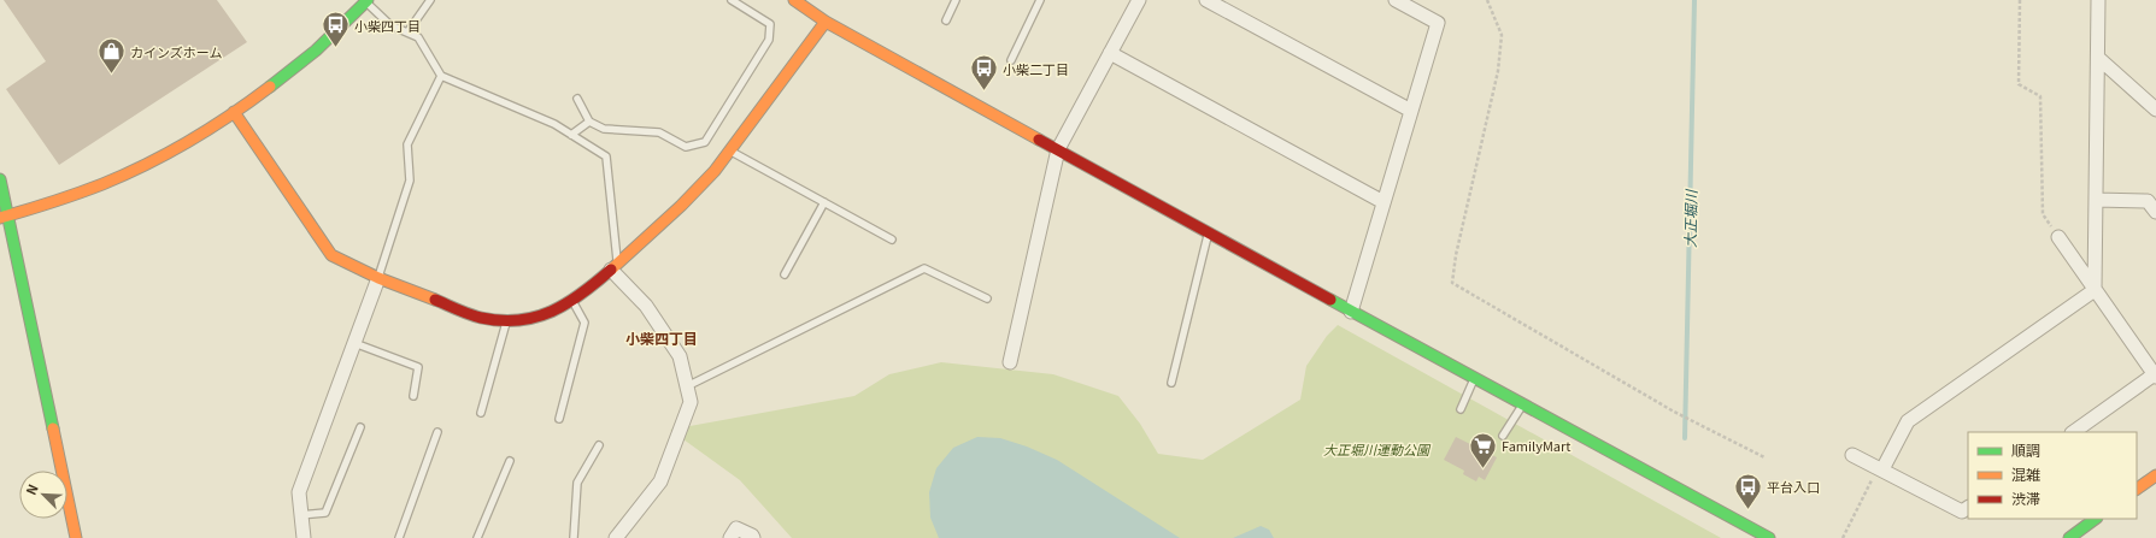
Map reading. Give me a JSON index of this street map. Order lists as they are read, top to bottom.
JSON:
{
  "districts": ["小柴四丁目"],
  "water": ["大正堀川"],
  "parks": ["大正堀川運動公園"],
  "places": {
    "bus stop": ["小柴四丁目", "小柴二丁目", "平台入口"],
    "shop": ["カインズホーム"],
    "supermarket": ["FamilyMart"]
  },
  "legend": ["順調", "混雑", "渋滞"],
  "north": "top left"
}
